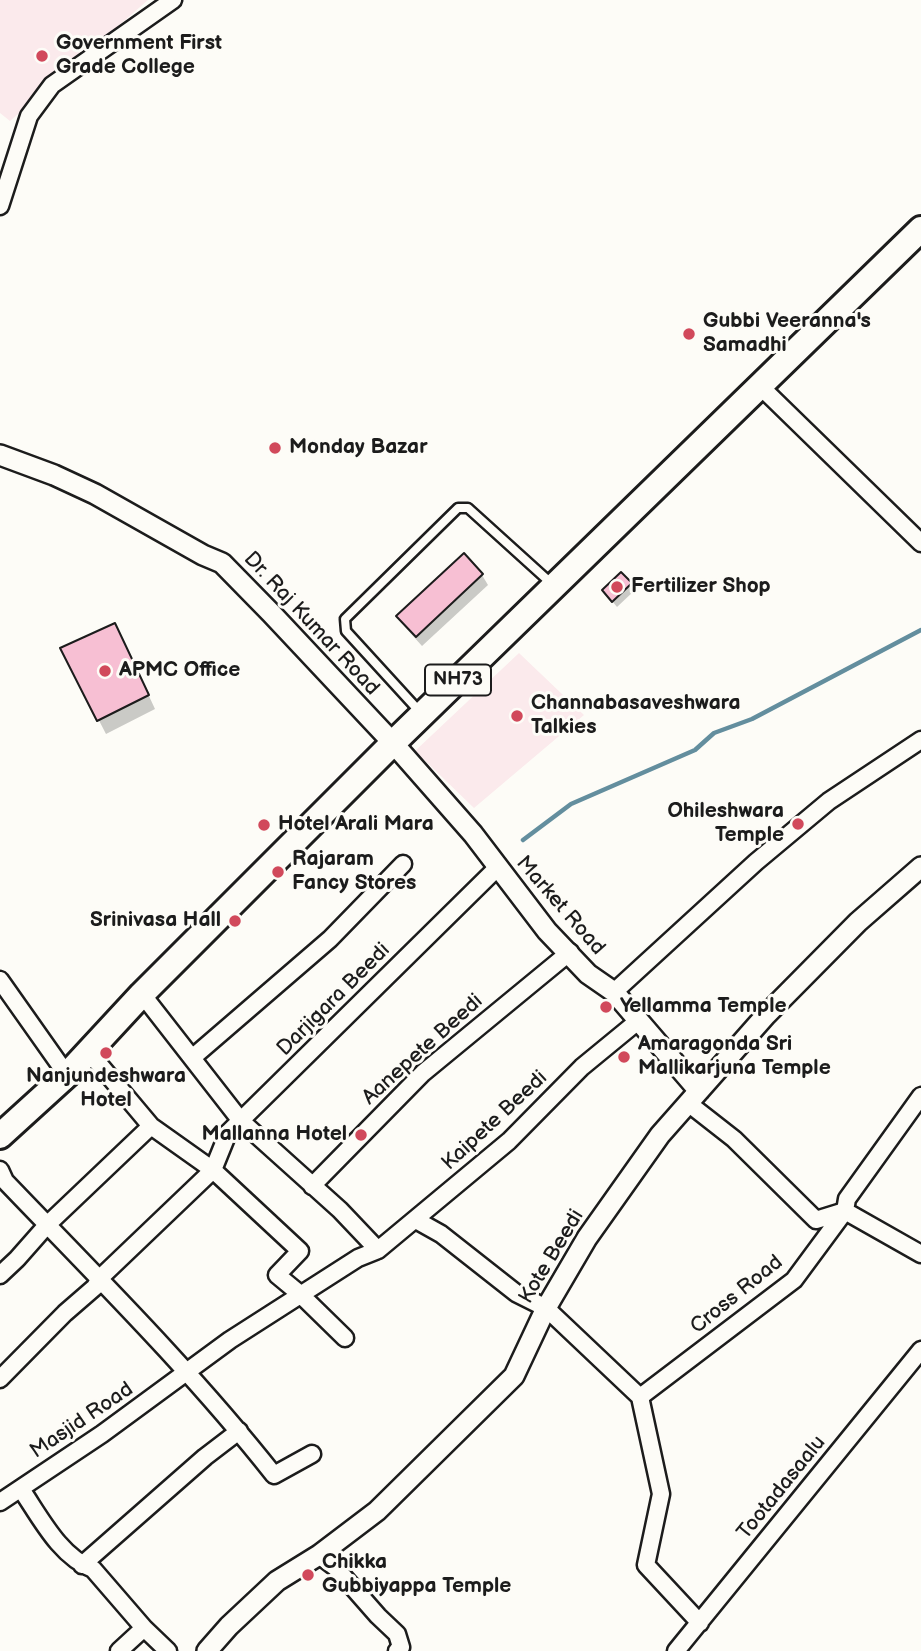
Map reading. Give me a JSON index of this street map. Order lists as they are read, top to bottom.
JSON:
{
  "streets": {
    "main road": ["NH73"],
    "street": [
      "Dr. Raj Kumar Road",
      "Market Road",
      "Darjigara Beedi",
      "Aanepete Beedi",
      "Kaipete Beedi",
      "Kote Beedi",
      "Cross Road",
      "Masjid Road",
      "Tootadasaalu"
    ]
  },
  "crossings": [
    ["Dr. Raj Kumar Road", "NH73"],
    ["Dr. Raj Kumar Road", "Market Road"],
    ["NH73", "Market Road"],
    ["Market Road", "Darjigara Beedi"],
    ["Market Road", "Aanepete Beedi"],
    ["Market Road", "Kaipete Beedi"],
    ["Market Road", "Kote Beedi"],
    ["Kaipete Beedi", "Masjid Road"]
  ],
  "places": [
    "Government First Grade College",
    "Gubbi Veeranna's Samadhi",
    "Monday Bazar",
    "Fertilizer Shop",
    "APMC Office",
    "Channabasaveshwara Talkies",
    "Ohileshwara Temple",
    "Hotel Arali Mara",
    "Rajaram Fancy Stores",
    "Srinivasa Hall",
    "Yellamma Temple",
    "Nanjundeshwara Hotel",
    "Amaragonda Sri Mallikarjuna Temple",
    "Mallanna Hotel",
    "Chikka Gubbiyappa Temple"
  ]
}
